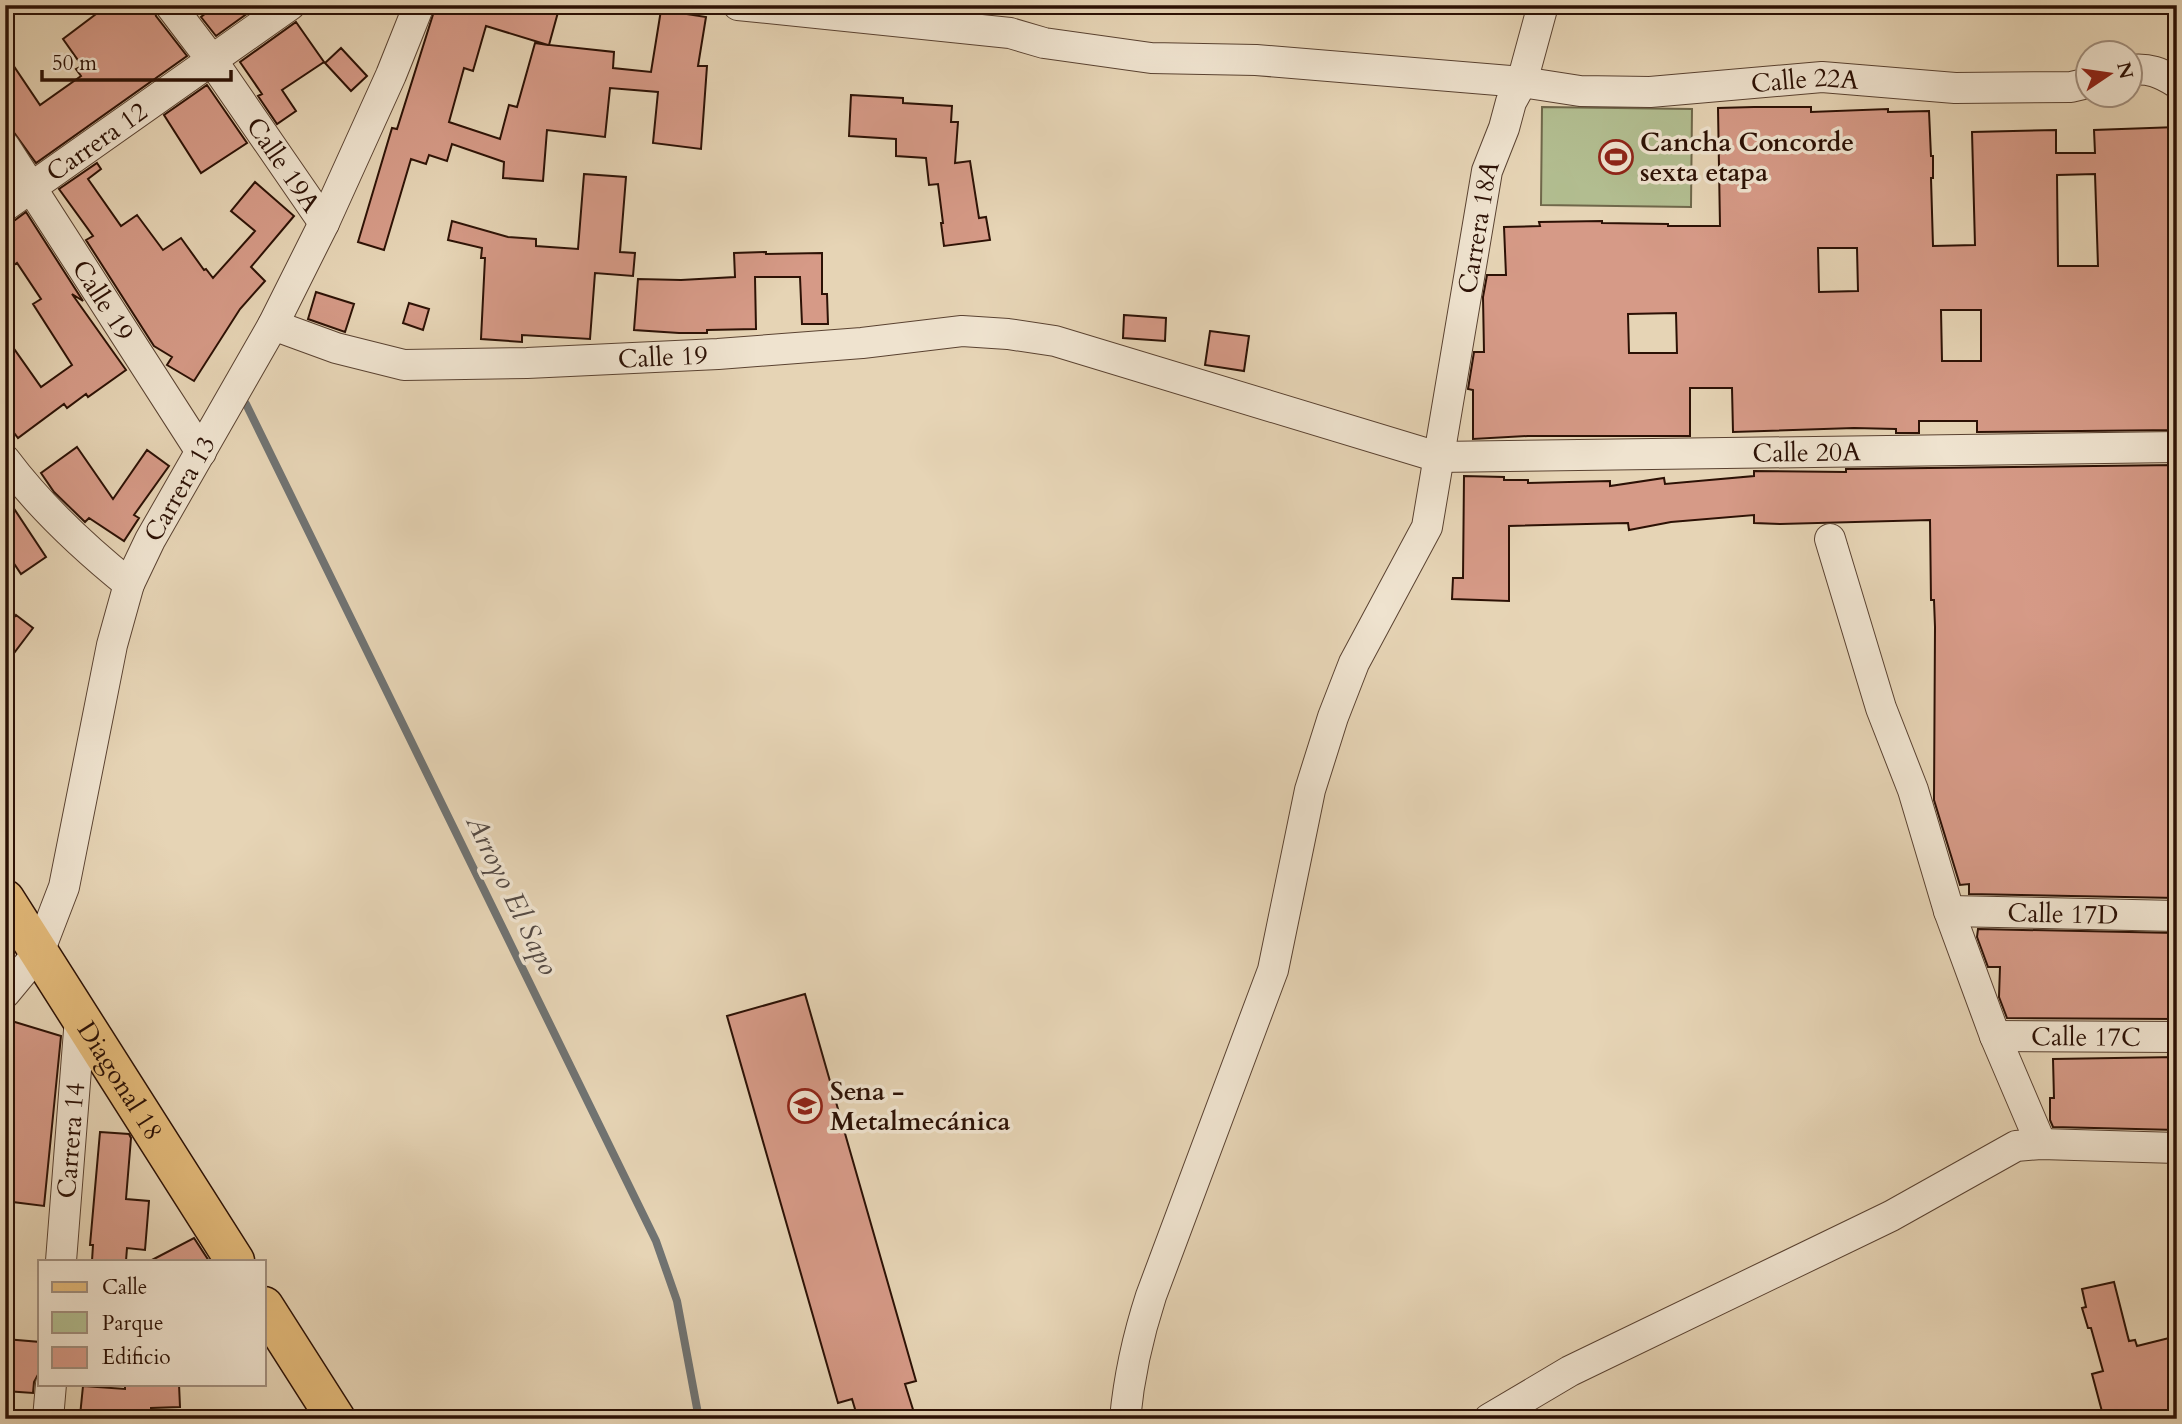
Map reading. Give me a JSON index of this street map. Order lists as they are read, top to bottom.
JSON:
{
  "streets": {
    "main road": ["Diagonal 18"],
    "street": [
      "Calle 22A",
      "Carrera 12",
      "Calle 19A",
      "Carrera 18A",
      "Calle 19",
      "Calle 20A",
      "Carrera 13",
      "Calle 17D",
      "Calle 17C",
      "Carrera 14"
    ]
  },
  "crossings": [
    ["Calle 22A", "Carrera 18A"],
    ["Carrera 12", "Calle 19A"],
    ["Carrera 12", "Calle 19"],
    ["Calle 19A", "Carrera 13"],
    ["Carrera 18A", "Calle 19"],
    ["Carrera 18A", "Calle 20A"],
    ["Calle 19", "Calle 20A"],
    ["Calle 19", "Carrera 13"],
    ["Carrera 13", "Diagonal 18"],
    ["Diagonal 18", "Carrera 14"]
  ],
  "water": ["Arroyo El Sapo"],
  "places": {
    "sports": ["Cancha Concorde sexta etapa"],
    "school or university": ["Sena - Metalmecánica"]
  },
  "legend": ["Calle", "Parque", "Edificio"],
  "scale_bar": "50 m",
  "north": "right"
}
